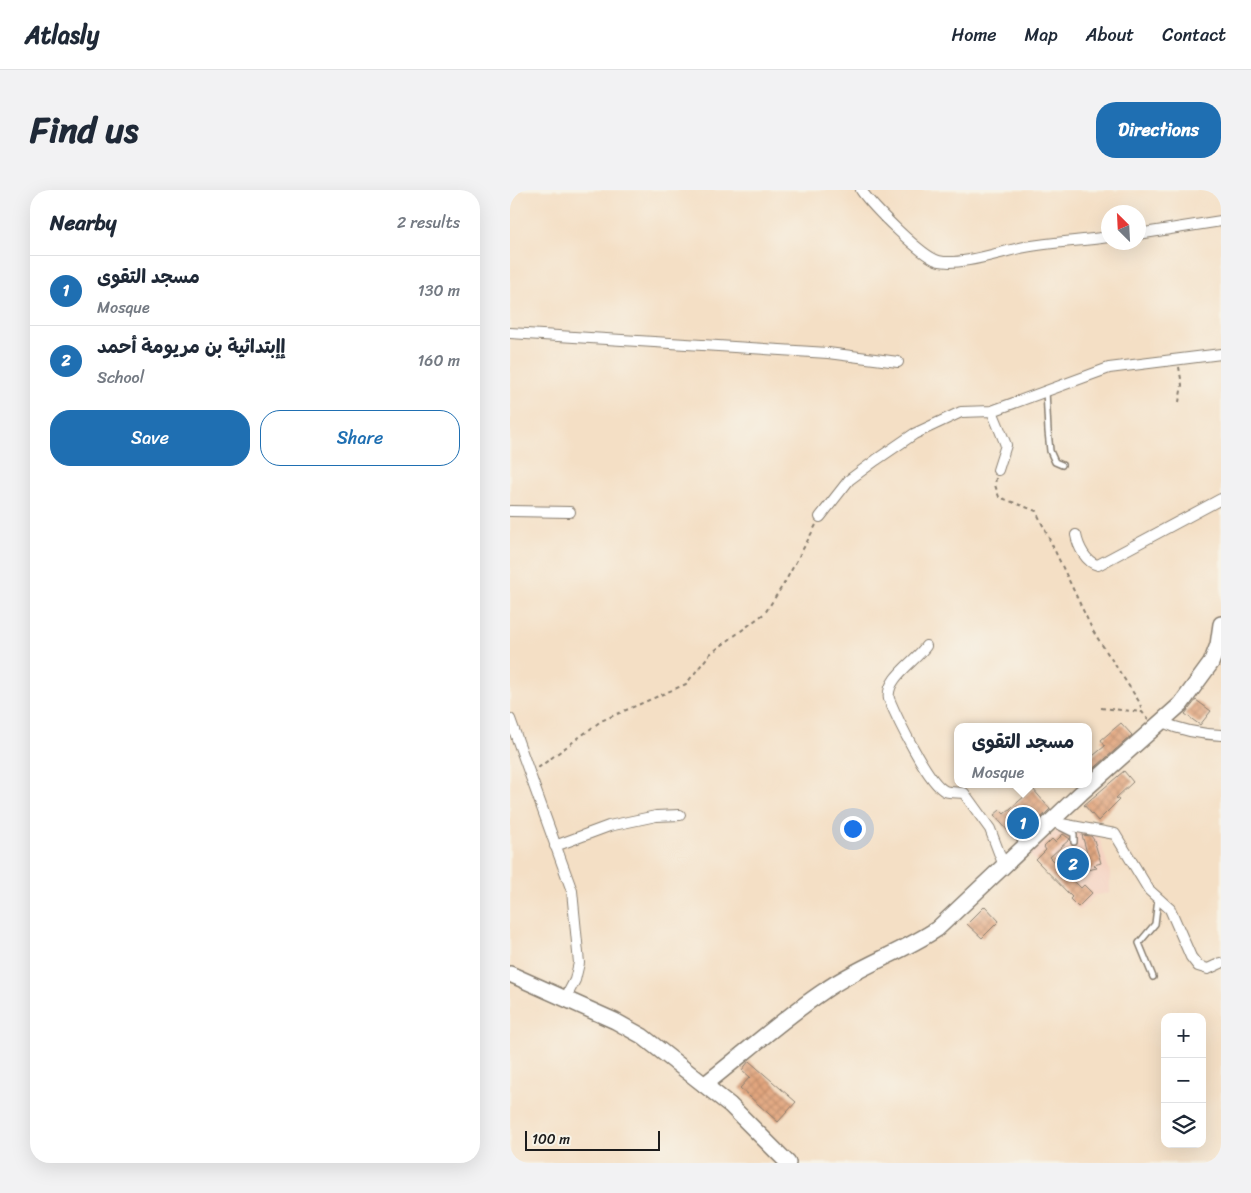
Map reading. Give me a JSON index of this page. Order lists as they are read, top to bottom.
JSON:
{
  "scale_bar": "100 m",
  "north": "top left",
  "page": {
    "header": "Atlasly",
    "nav": [
      "Home",
      "Map",
      "About",
      "Contact"
    ],
    "title": "Find us",
    "buttons": [
      "Directions",
      ["Save", "Share"]
    ],
    "heading": ["Nearby", "2 results"],
    "list": [
      {
        "mark": "1",
        "name": "مسجد التقوى",
        "note": "Mosque",
        "value": "130 m"
      },
      {
        "mark": "2",
        "name": "إإبتدائية بن مريومة أحمد",
        "note": "School",
        "value": "160 m"
      }
    ],
    "popup": ["مسجد التقوى", "Mosque"],
    "pins": ["1", "2"],
    "map_buttons": ["+", "−"],
    "scale": "100 m"
  }
}
